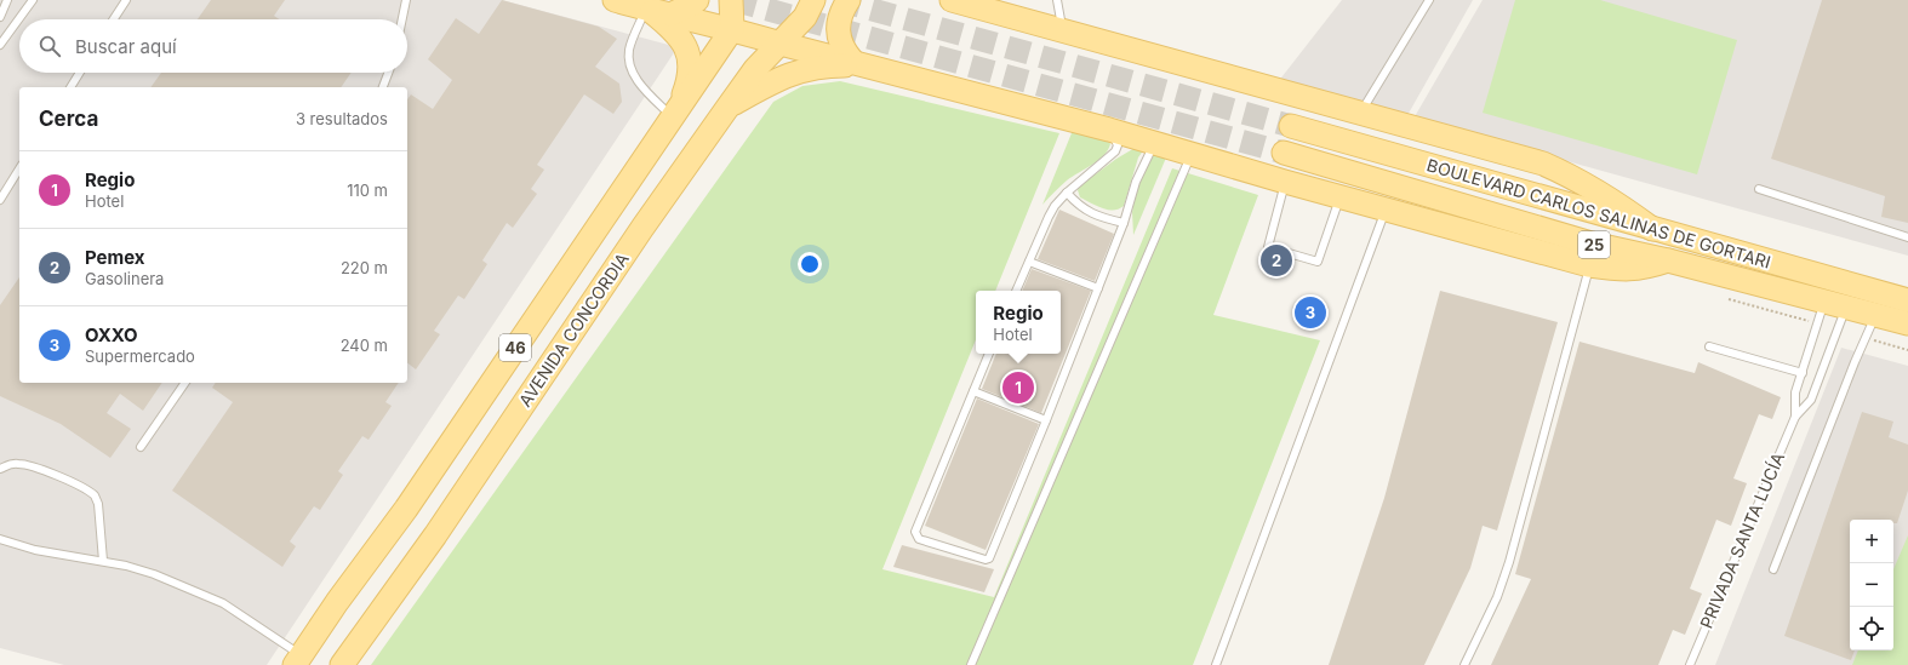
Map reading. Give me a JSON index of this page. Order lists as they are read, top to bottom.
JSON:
{
  "streets": {
    "main road": [
      "BOULEVARD CARLOS SALINAS DE GORTARI",
      "25",
      "AVENIDA CONCORDIA",
      "46"
    ],
    "lane": ["PRIVADA SANTA LUCÍA"]
  },
  "crossings": [
    ["BOULEVARD CARLOS SALINAS DE GORTARI", "PRIVADA SANTA LUCÍA"]
  ],
  "page": {
    "search": "Buscar aquí",
    "heading": ["Cerca", "3 resultados"],
    "list": [
      {
        "mark": "1",
        "name": "Regio",
        "note": "Hotel",
        "value": "110 m"
      },
      {
        "mark": "2",
        "name": "Pemex",
        "note": "Gasolinera",
        "value": "220 m"
      },
      {
        "mark": "3",
        "name": "OXXO",
        "note": "Supermercado",
        "value": "240 m"
      }
    ],
    "pins": ["2", "3", "1"],
    "popup": ["Regio", "Hotel"],
    "map_buttons": ["+", "−"]
  }
}
